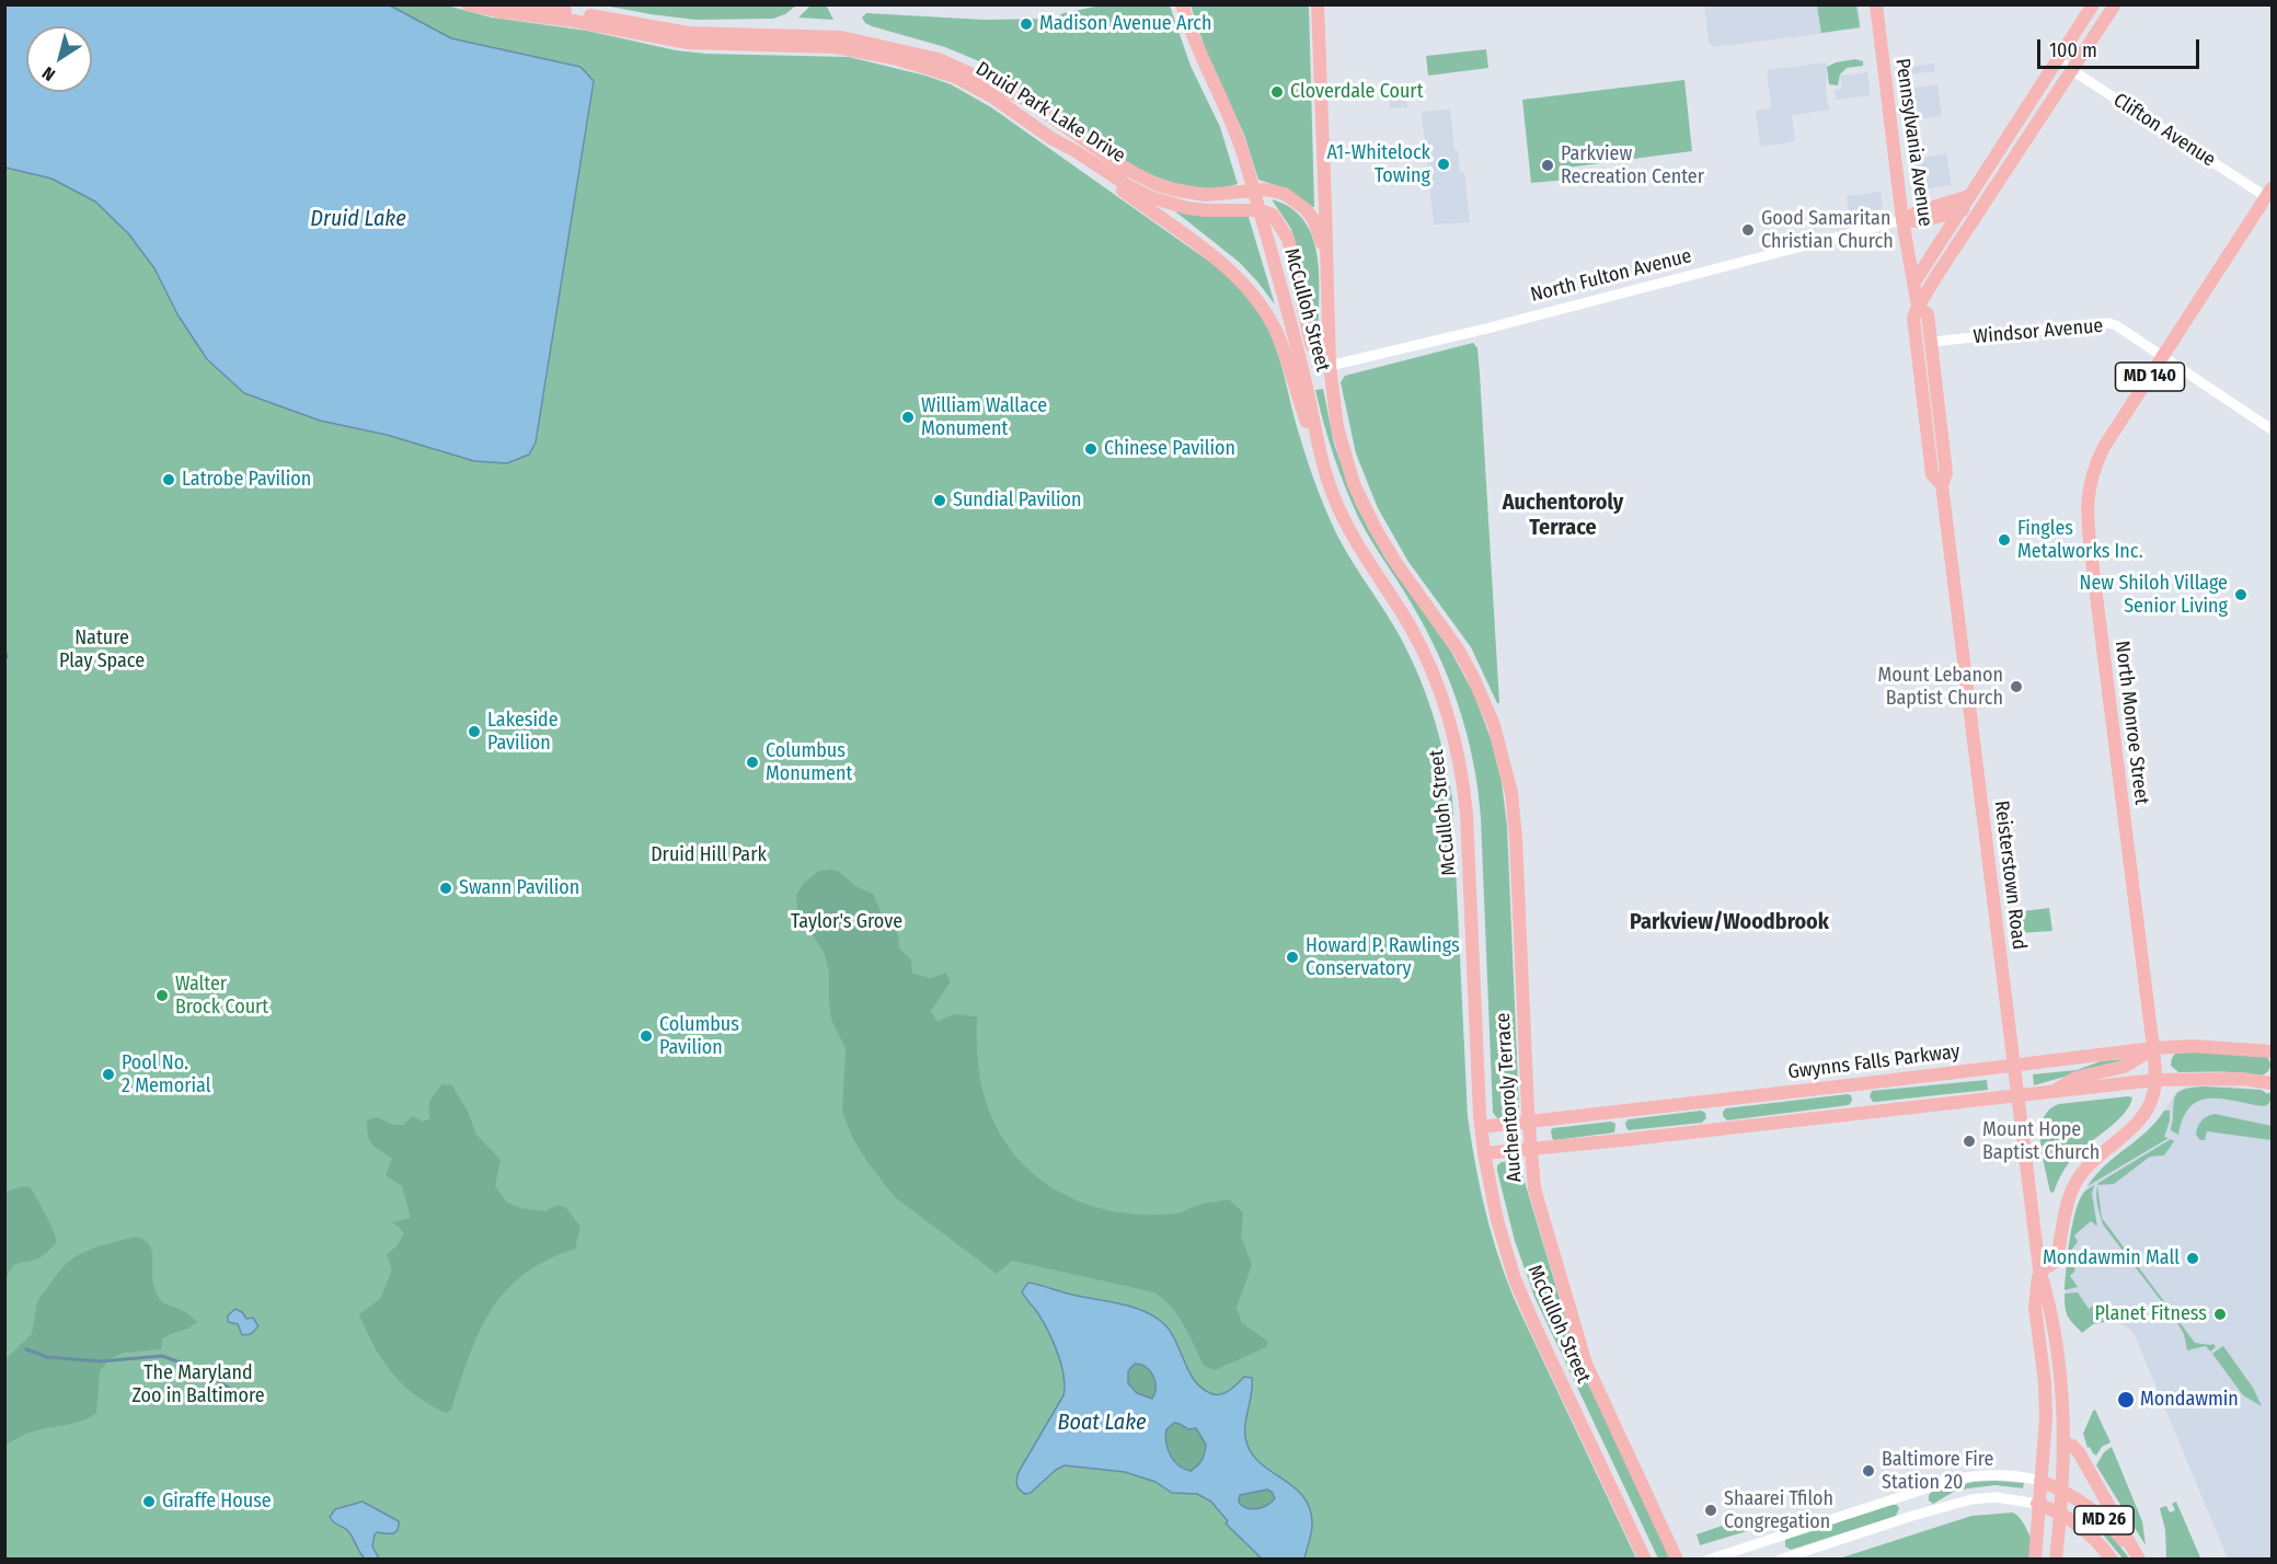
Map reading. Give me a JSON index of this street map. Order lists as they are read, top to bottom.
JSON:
{
  "streets": {
    "main road": [
      "Druid Park Lake Drive",
      "Pennsylvania Avenue",
      "McCulloh Street",
      "MD 140",
      "North Monroe Street",
      "Reisterstown Road",
      "Gwynns Falls Parkway",
      "Auchentoroly Terrace",
      "MD 26"
    ],
    "street": ["Clifton Avenue", "North Fulton Avenue", "Windsor Avenue"]
  },
  "crossings": [
    ["Druid Park Lake Drive", "McCulloh Street"],
    ["Clifton Avenue", "North Monroe Street"],
    ["Pennsylvania Avenue", "North Fulton Avenue"],
    ["Pennsylvania Avenue", "Reisterstown Road"],
    ["North Fulton Avenue", "McCulloh Street"],
    ["McCulloh Street", "Gwynns Falls Parkway"],
    ["McCulloh Street", "Auchentoroly Terrace"],
    ["Windsor Avenue", "North Monroe Street"],
    ["Windsor Avenue", "Reisterstown Road"],
    ["North Monroe Street", "Reisterstown Road"],
    ["North Monroe Street", "Gwynns Falls Parkway"],
    ["Reisterstown Road", "Gwynns Falls Parkway"],
    ["Reisterstown Road", "MD 26"],
    ["Gwynns Falls Parkway", "Auchentoroly Terrace"]
  ],
  "districts": ["Auchentoroly Terrace", "Parkview/Woodbrook"],
  "water": ["Druid Lake", "Boat Lake"],
  "parks": [
    "Nature Play Space",
    "Druid Hill Park",
    "Taylor's Grove",
    "The Maryland Zoo in Baltimore"
  ],
  "places": [
    "Madison Avenue Arch",
    "Cloverdale Court",
    "A1-Whitelock Towing",
    "Parkview Recreation Center",
    "Good Samaritan Christian Church",
    "William Wallace Monument",
    "Chinese Pavilion",
    "Latrobe Pavilion",
    "Sundial Pavilion",
    "Fingles Metalworks Inc.",
    "New Shiloh Village Senior Living",
    "Mount Lebanon Baptist Church",
    "Lakeside Pavilion",
    "Columbus Monument",
    "Swann Pavilion",
    "Howard P. Rawlings Conservatory",
    "Walter Brock Court",
    "Columbus Pavilion",
    "Pool No. 2 Memorial",
    "Mount Hope Baptist Church",
    "Mondawmin Mall",
    "Planet Fitness",
    "Mondawmin",
    "Baltimore Fire Station 20",
    "Giraffe House",
    "Shaarei Tfiloh Congregation"
  ],
  "scale_bar": "100 m",
  "north": "bottom left"
}
